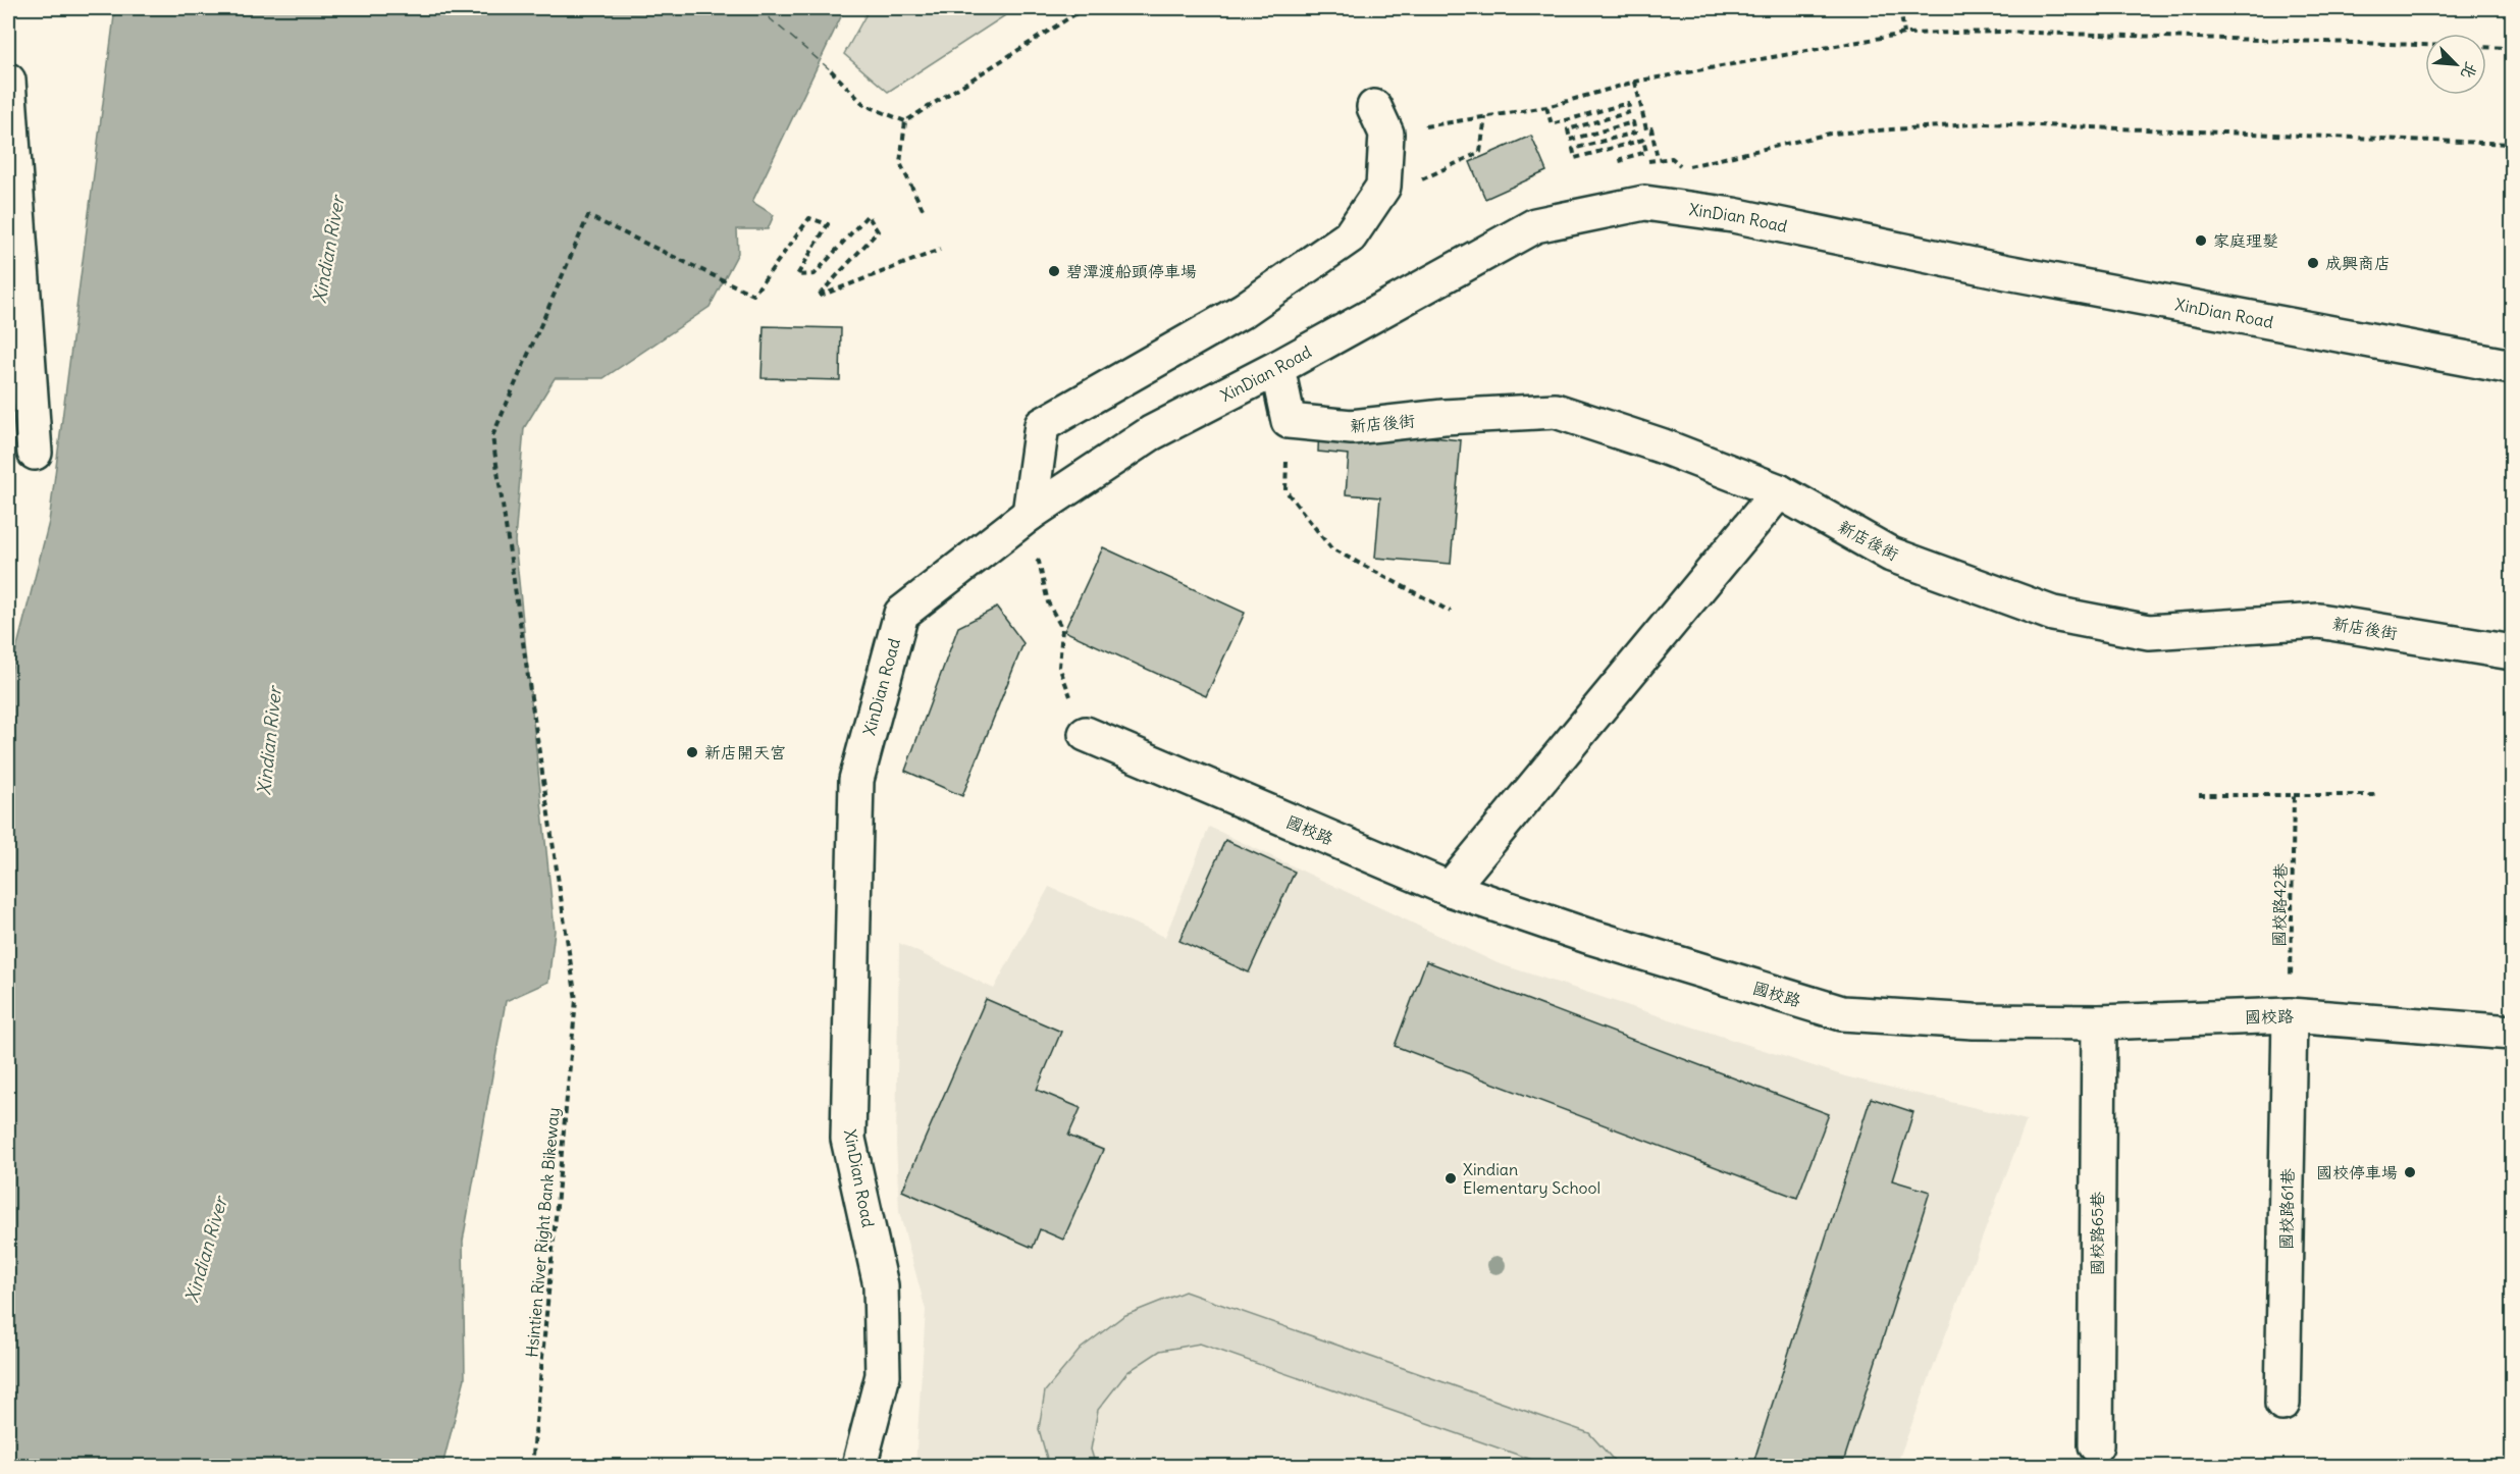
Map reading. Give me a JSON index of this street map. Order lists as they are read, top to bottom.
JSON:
{
  "streets": {
    "street": [
      "XinDian Road",
      "新店後街",
      "國校路",
      "國校路61巷",
      "國校路65巷"
    ],
    "path": ["國校路42巷", "Hsintien River Right Bank Bikeway"]
  },
  "crossings": [
    ["國校路", "國校路42巷"],
    ["國校路", "國校路61巷"],
    ["國校路", "國校路65巷"],
    ["國校路42巷", "國校路61巷"]
  ],
  "water": ["Xindian River"],
  "places": [
    "家庭理髮",
    "成興商店",
    "碧潭渡船頭停車場",
    "新店開天宮",
    "國校停車場",
    "Xindian Elementary School"
  ],
  "north": "bottom right"
}
